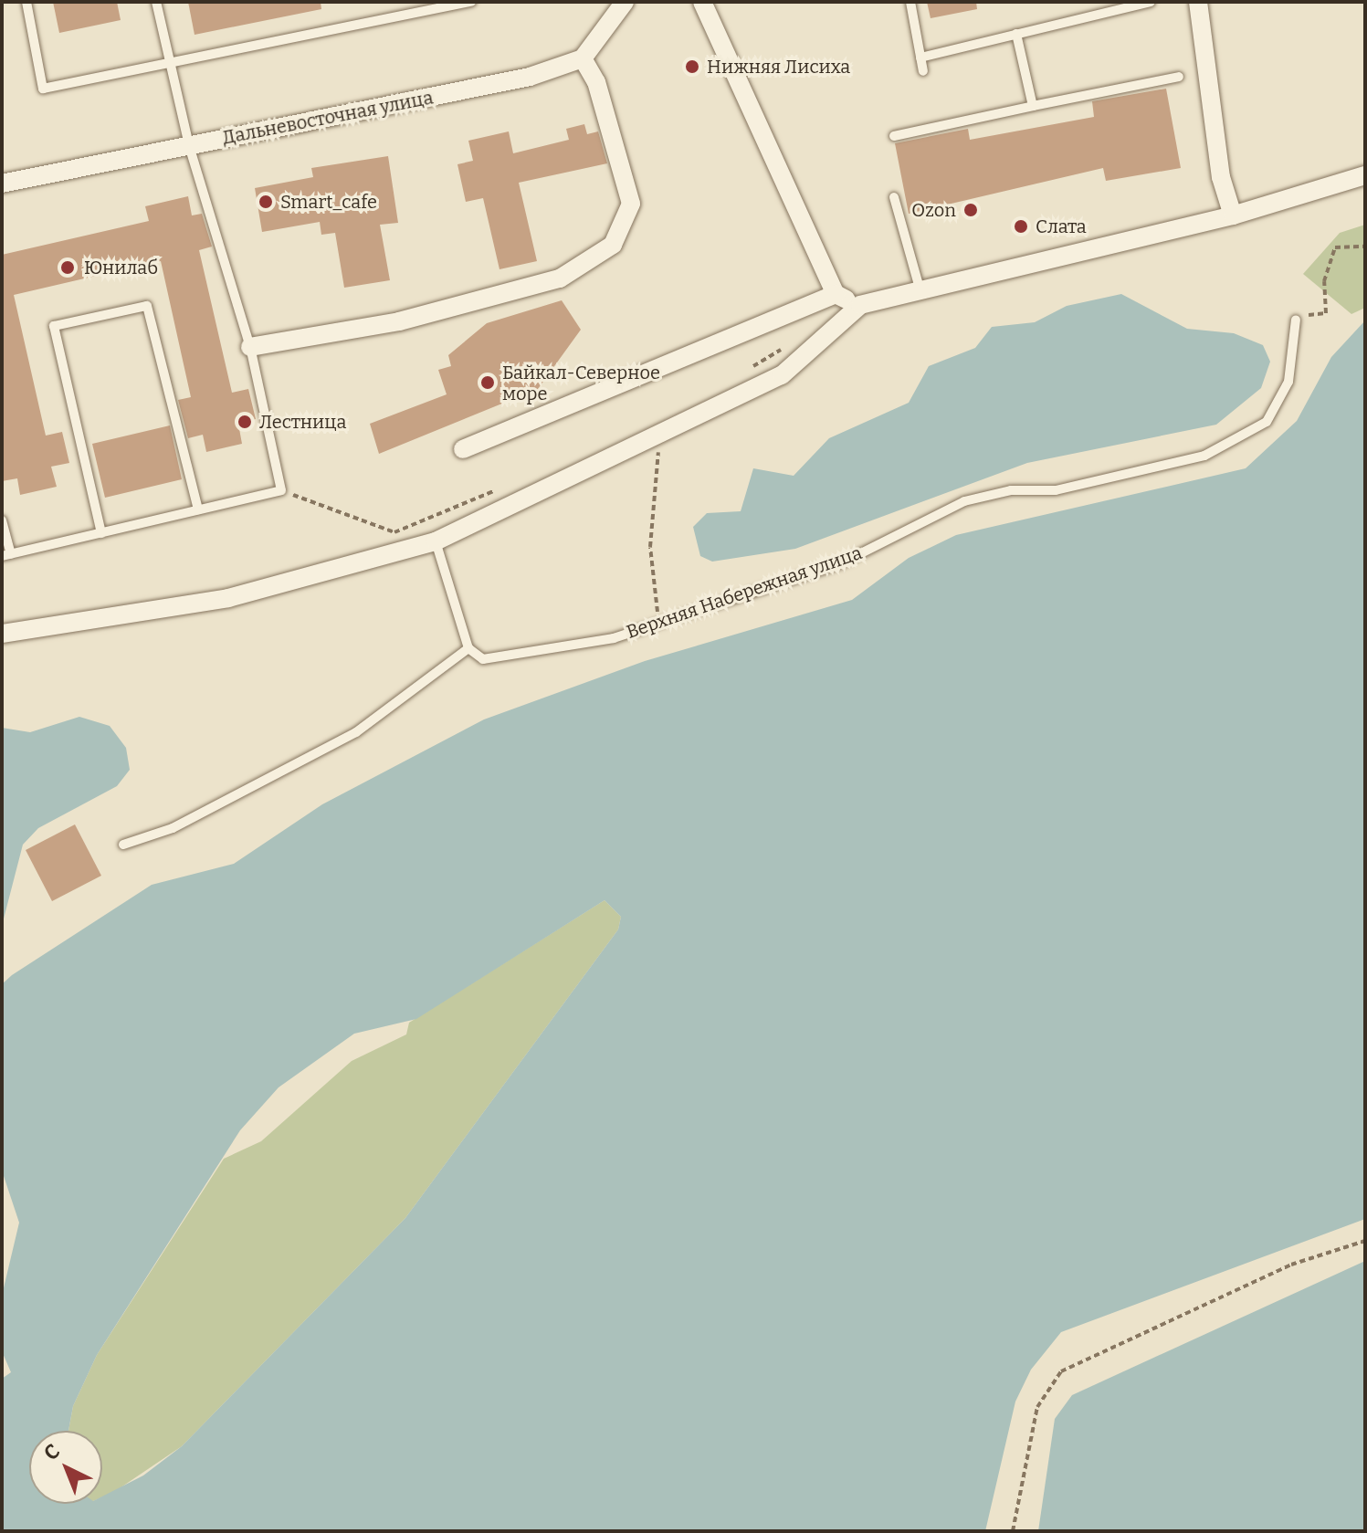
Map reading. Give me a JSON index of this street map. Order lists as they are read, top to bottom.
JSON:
{
  "streets": {
    "street": ["Дальневосточная улица"],
    "lane": ["Верхняя Набережная улица"]
  },
  "places": [
    "Нижняя Лисиха",
    "Smart_cafe",
    "Ozon",
    "Слата",
    "Юнилаб",
    "Байкал-Северное море",
    "Лестница"
  ],
  "north": "top left"
}
